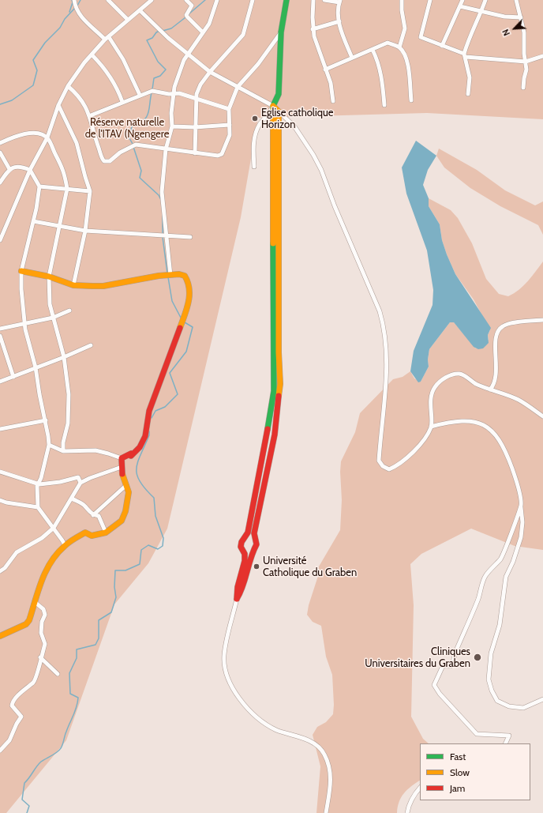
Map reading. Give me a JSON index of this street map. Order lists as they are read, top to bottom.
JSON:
{
  "parks": ["Réserve naturelle de l'ITAV (Ngengere"],
  "places": ["Eglise catholique Horizon", "Université Catholique du Graben", "Cliniques Universitaires du Graben"],
  "legend": ["Fast", "Slow", "Jam"],
  "north": "bottom left"
}
